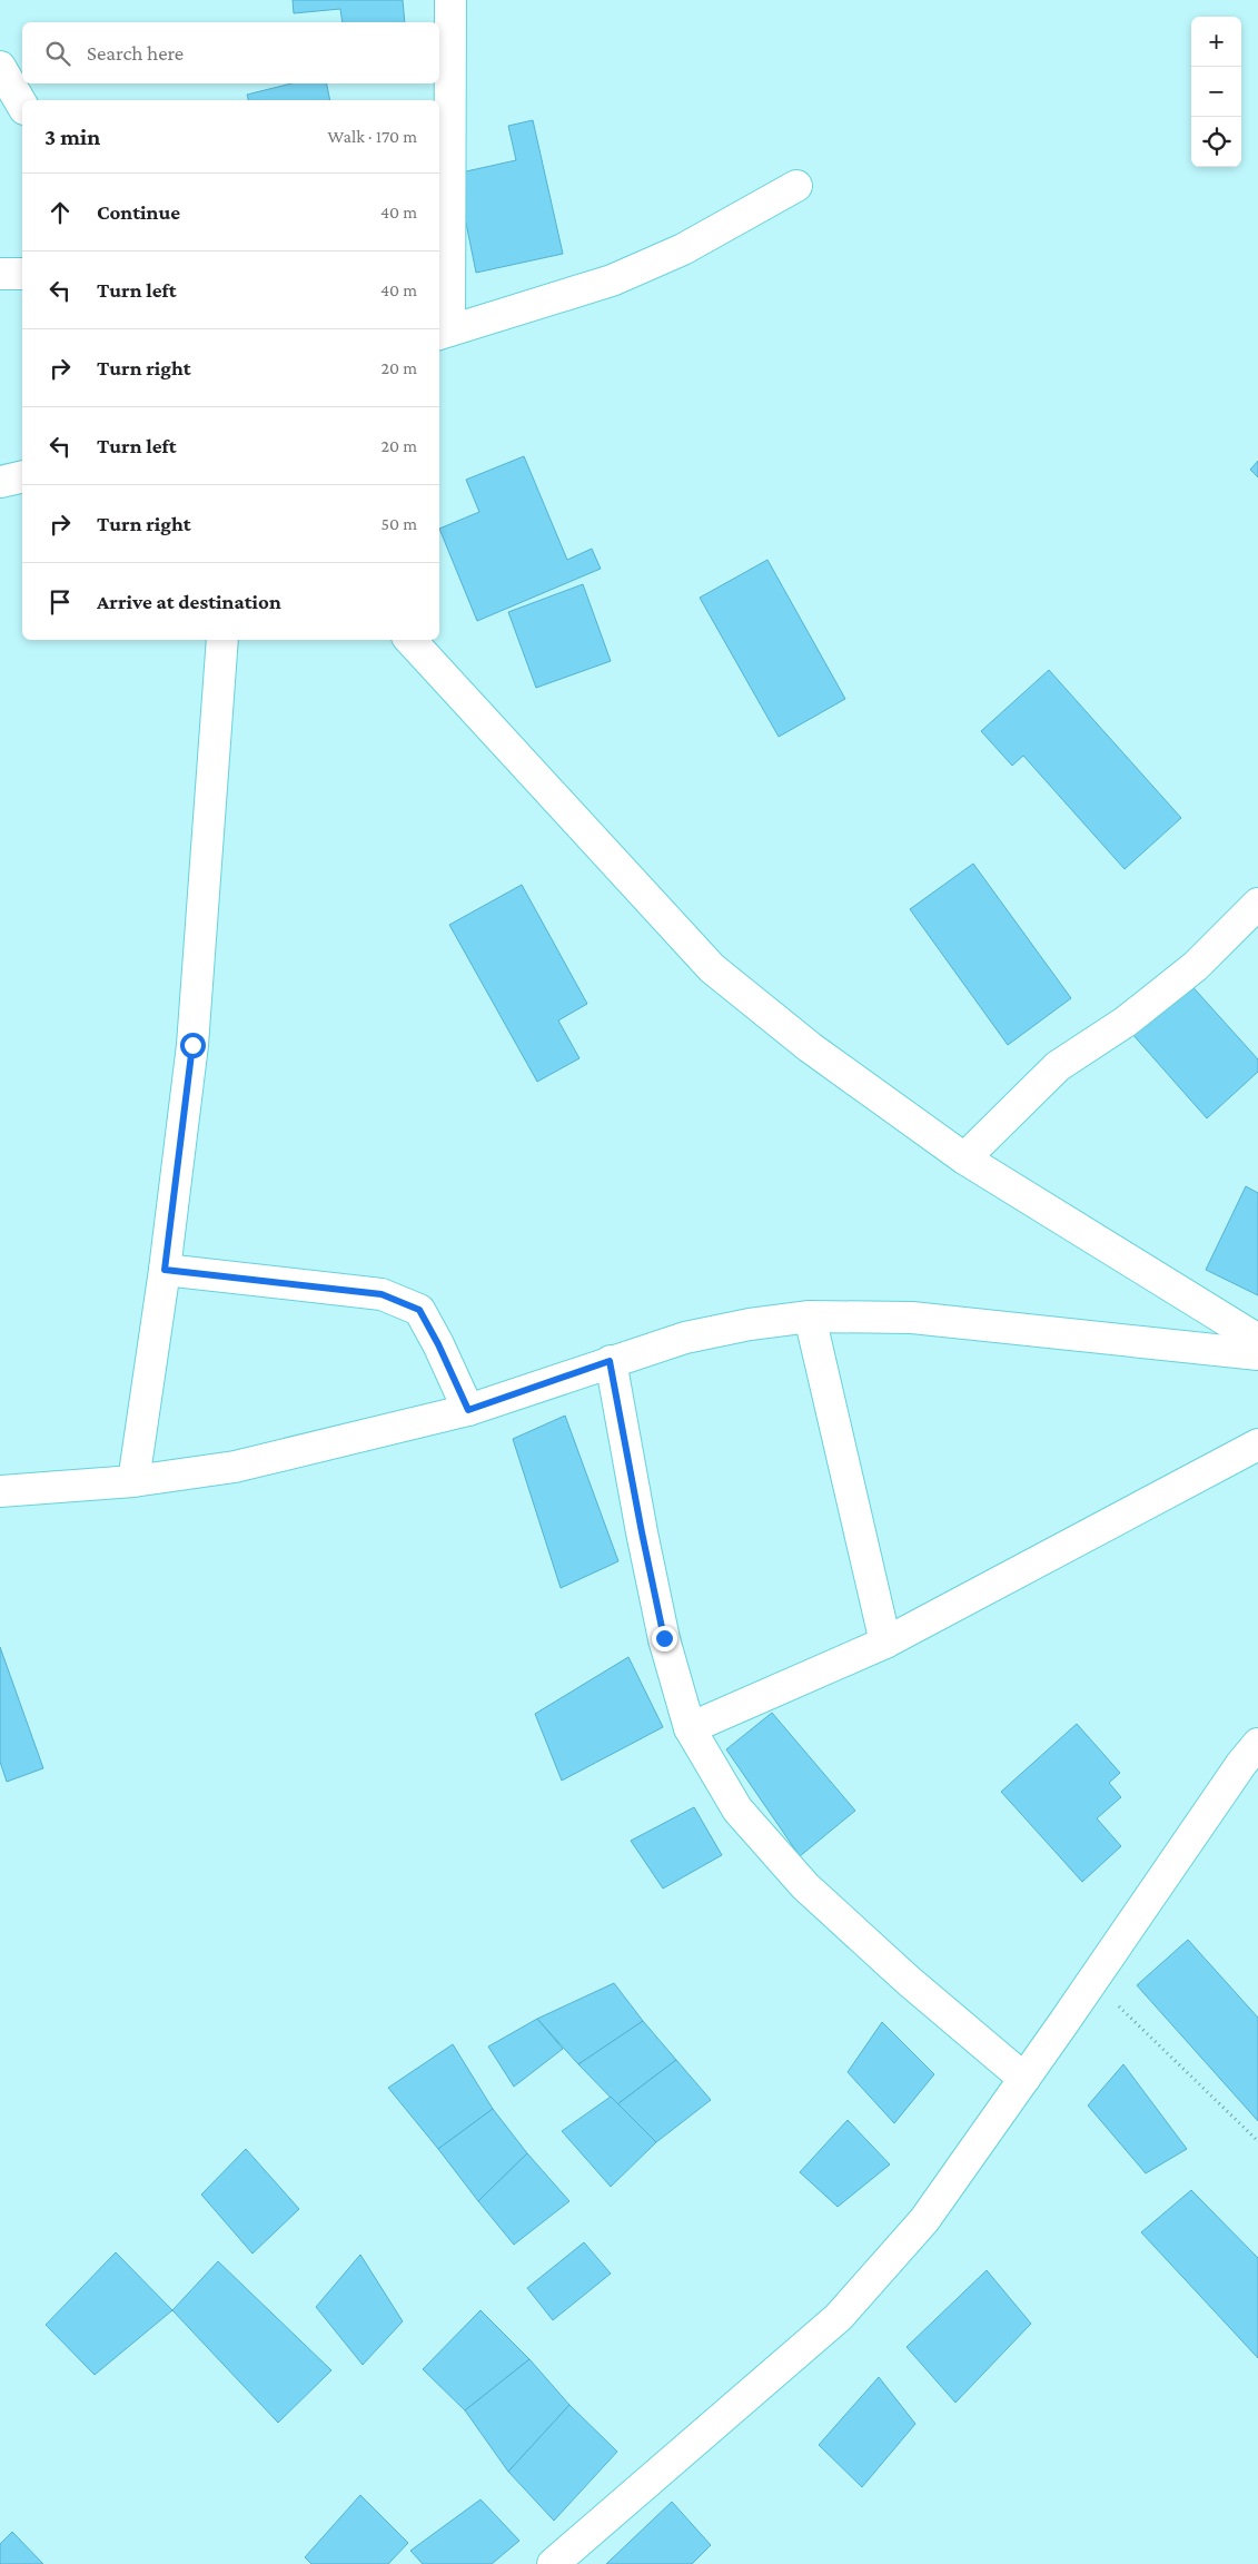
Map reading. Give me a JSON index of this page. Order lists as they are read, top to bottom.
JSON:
{
  "page": {
    "map_buttons": ["+", "−"],
    "search": "Search here",
    "heading": ["3 min", "Walk · 170 m"],
    "list": [
      ["Continue", "40 m"],
      ["Turn left", "40 m"],
      ["Turn right", "20 m"],
      ["Turn left", "20 m"],
      ["Turn right", "50 m"],
      "Arrive at destination"
    ]
  }
}
